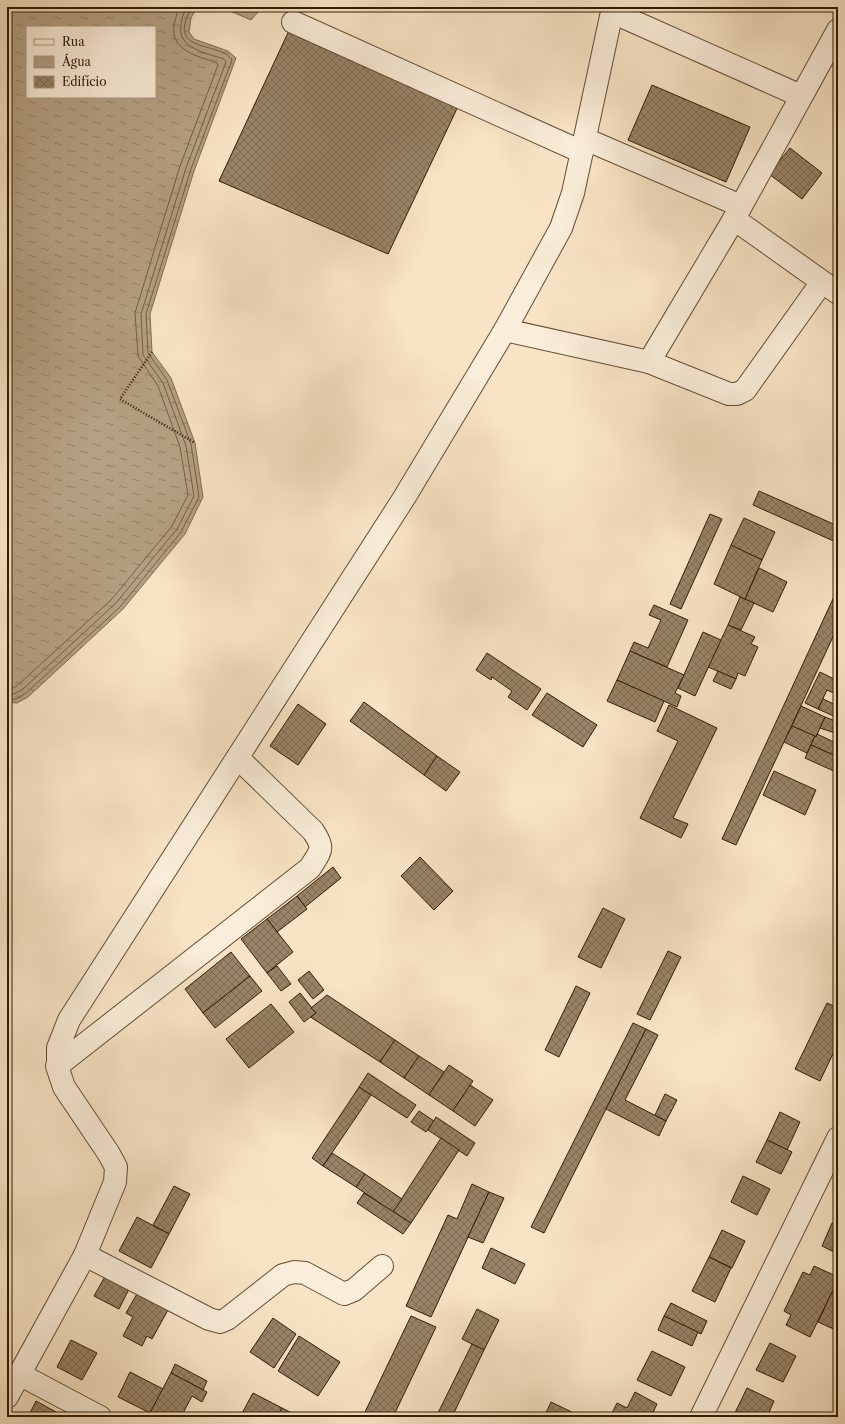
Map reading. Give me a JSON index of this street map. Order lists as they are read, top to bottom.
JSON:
{
  "legend": ["Rua", "Água", "Edifício"]
}
